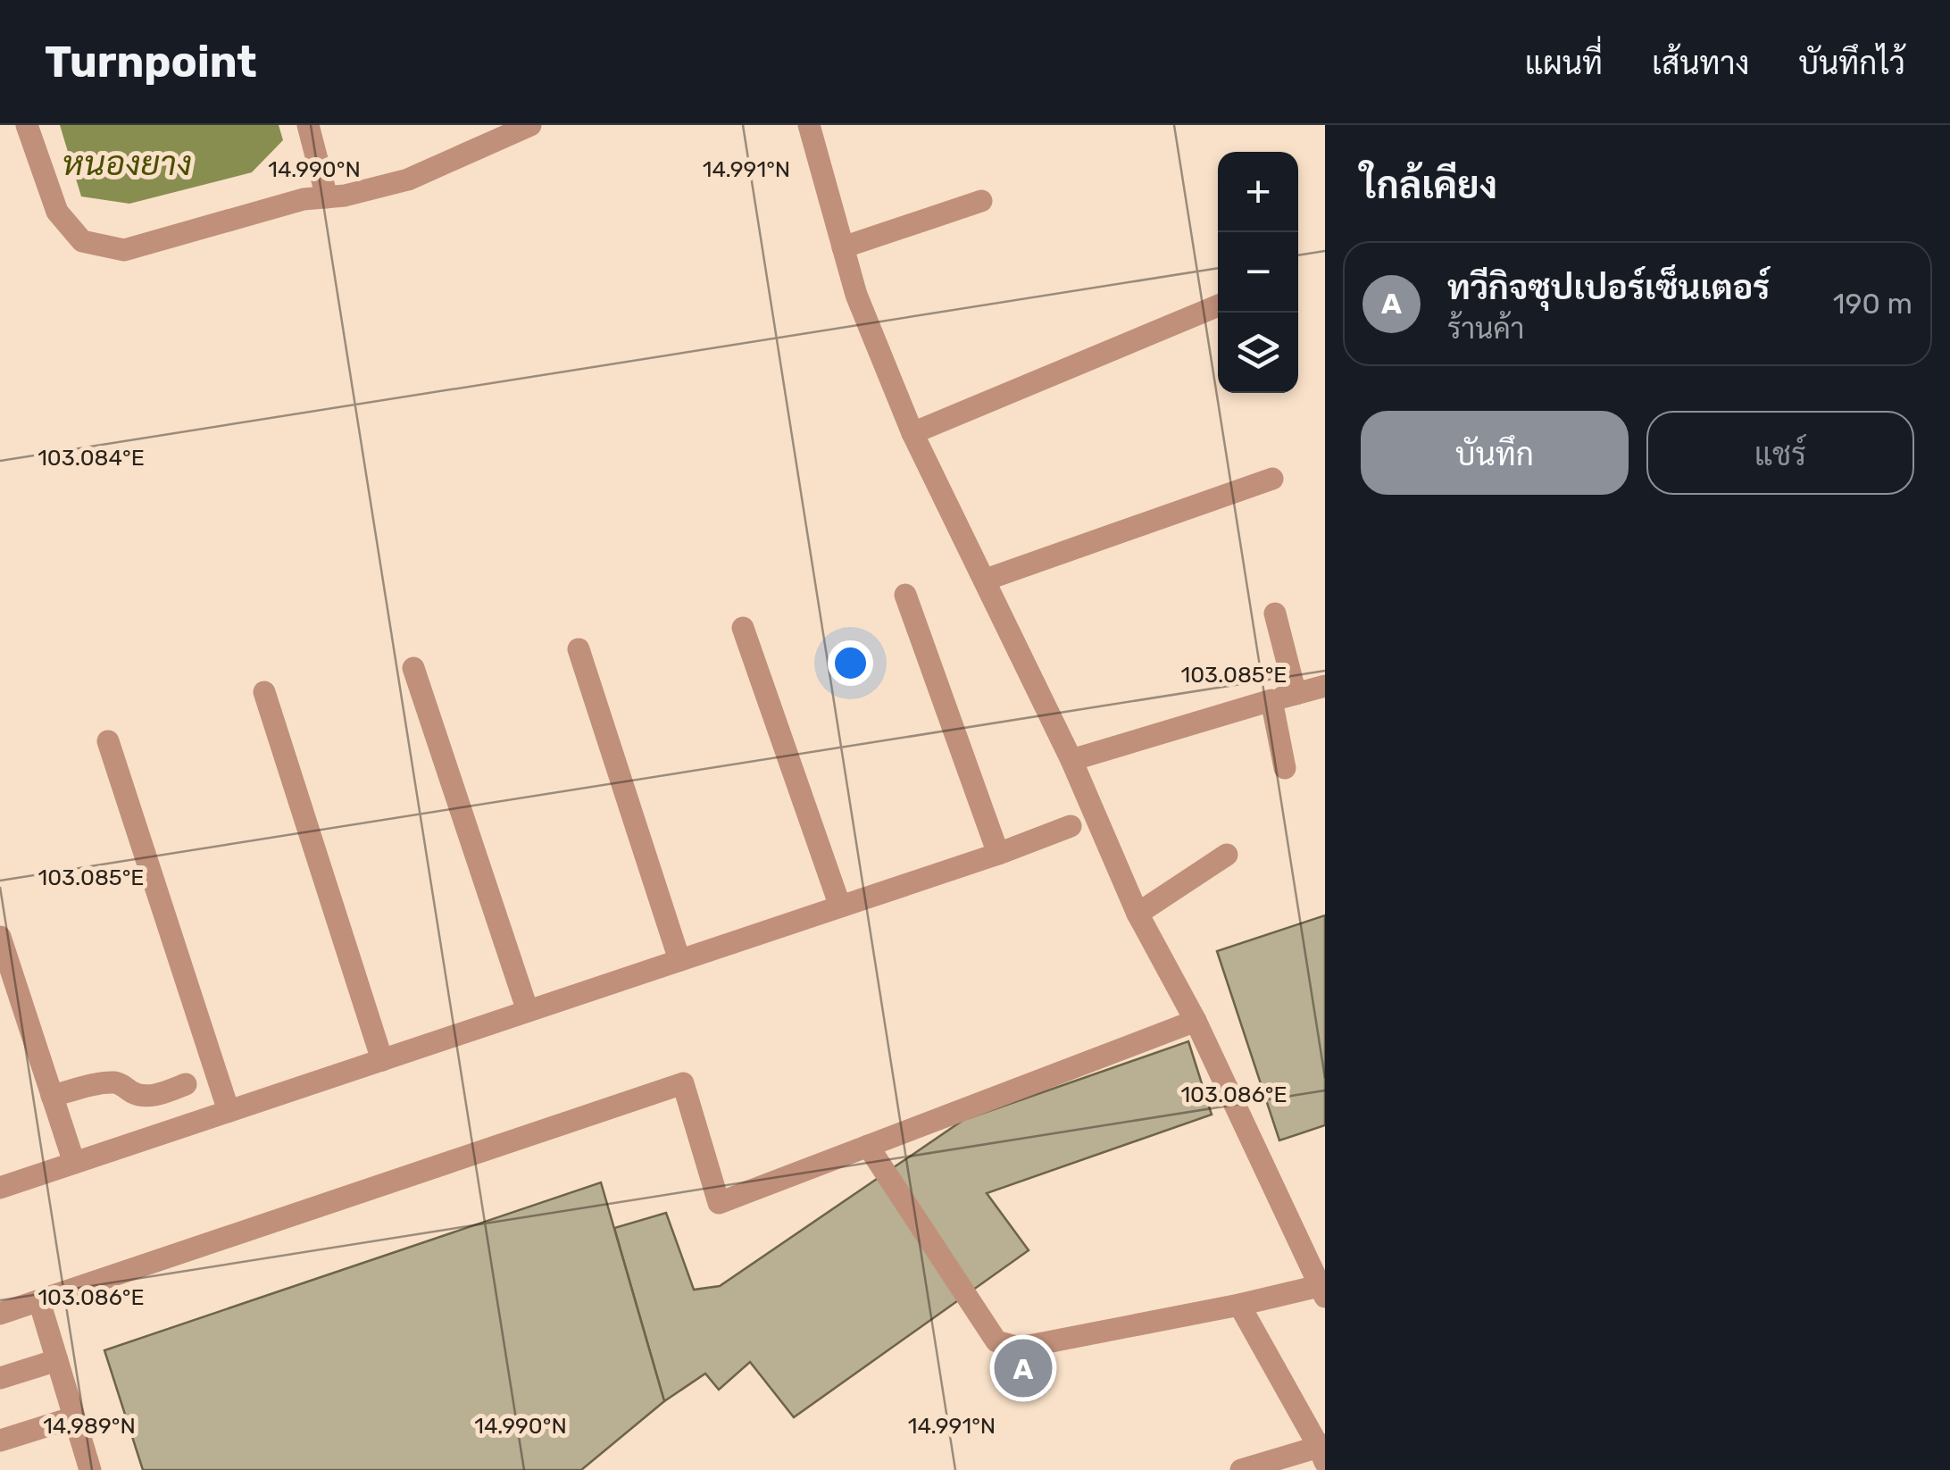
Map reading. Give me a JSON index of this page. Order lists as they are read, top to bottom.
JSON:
{
  "water": ["หนองยาง"],
  "page": {
    "header": "Turnpoint",
    "nav": ["แผนที่", "เส้นทาง", "บันทึกไว้"],
    "heading": "ใกล้เคียง",
    "map_buttons": ["+", "−"],
    "list": [
      {
        "mark": "A",
        "name": "ทวีกิจซุปเปอร์เซ็นเตอร์",
        "note": "ร้านค้า",
        "value": "190 m"
      }
    ],
    "buttons": ["บันทึก", "แชร์"],
    "pins": "A"
  },
  "coordinates": [
    "14.990°N",
    "14.991°N",
    "103.084°E",
    "103.085°E",
    "103.086°E",
    "14.989°N"
  ]
}
